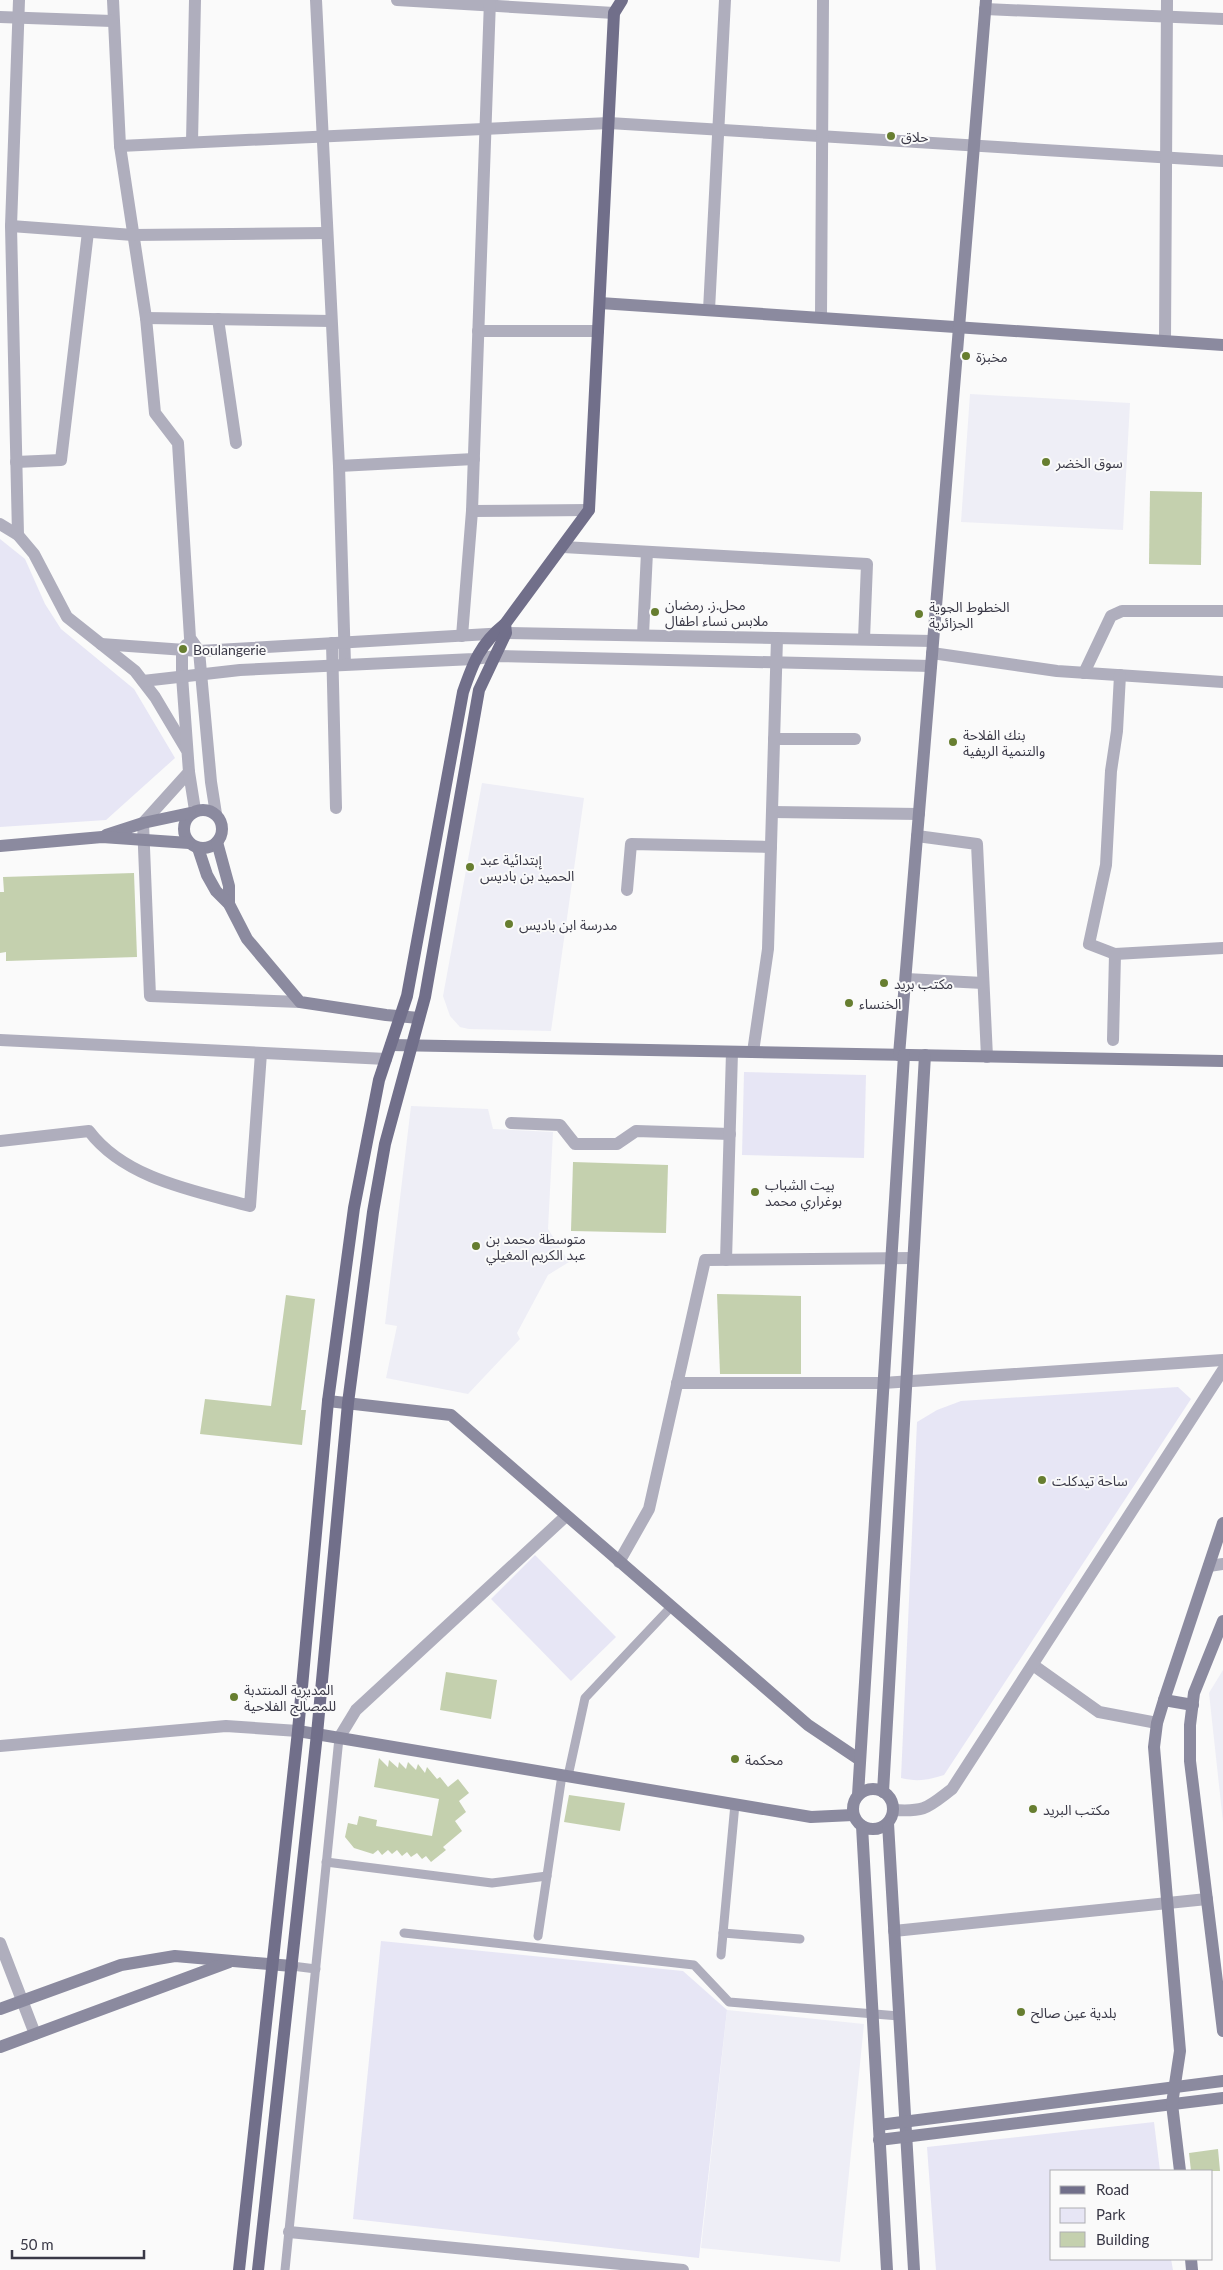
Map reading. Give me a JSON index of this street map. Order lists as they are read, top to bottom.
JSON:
{
  "places": [
    "حلاق",
    "مخبزة",
    "سوق الخضر",
    "محل.ز. رمضان ملابس نساء اطفال",
    "الخطوط الجوية الجزائرية",
    "Boulangerie",
    "بنك الفلاحة والتنمية الريفية",
    "إبتدائية عبد الحميد بن باديس",
    "مدرسة ابن باديس",
    "مكتب بريد",
    "الخنساء",
    "بيت الشباب بوغراري محمد",
    "متوسطة محمد بن عبد الكريم المغيلي",
    "ساحة تيدكلت",
    "المديرية المنتدبة للمصالح الفلاحية",
    "محكمة",
    "مكتب البريد",
    "بلدية عين صالح"
  ],
  "legend": ["Road", "Park", "Building"],
  "scale_bar": "50 m"
}
